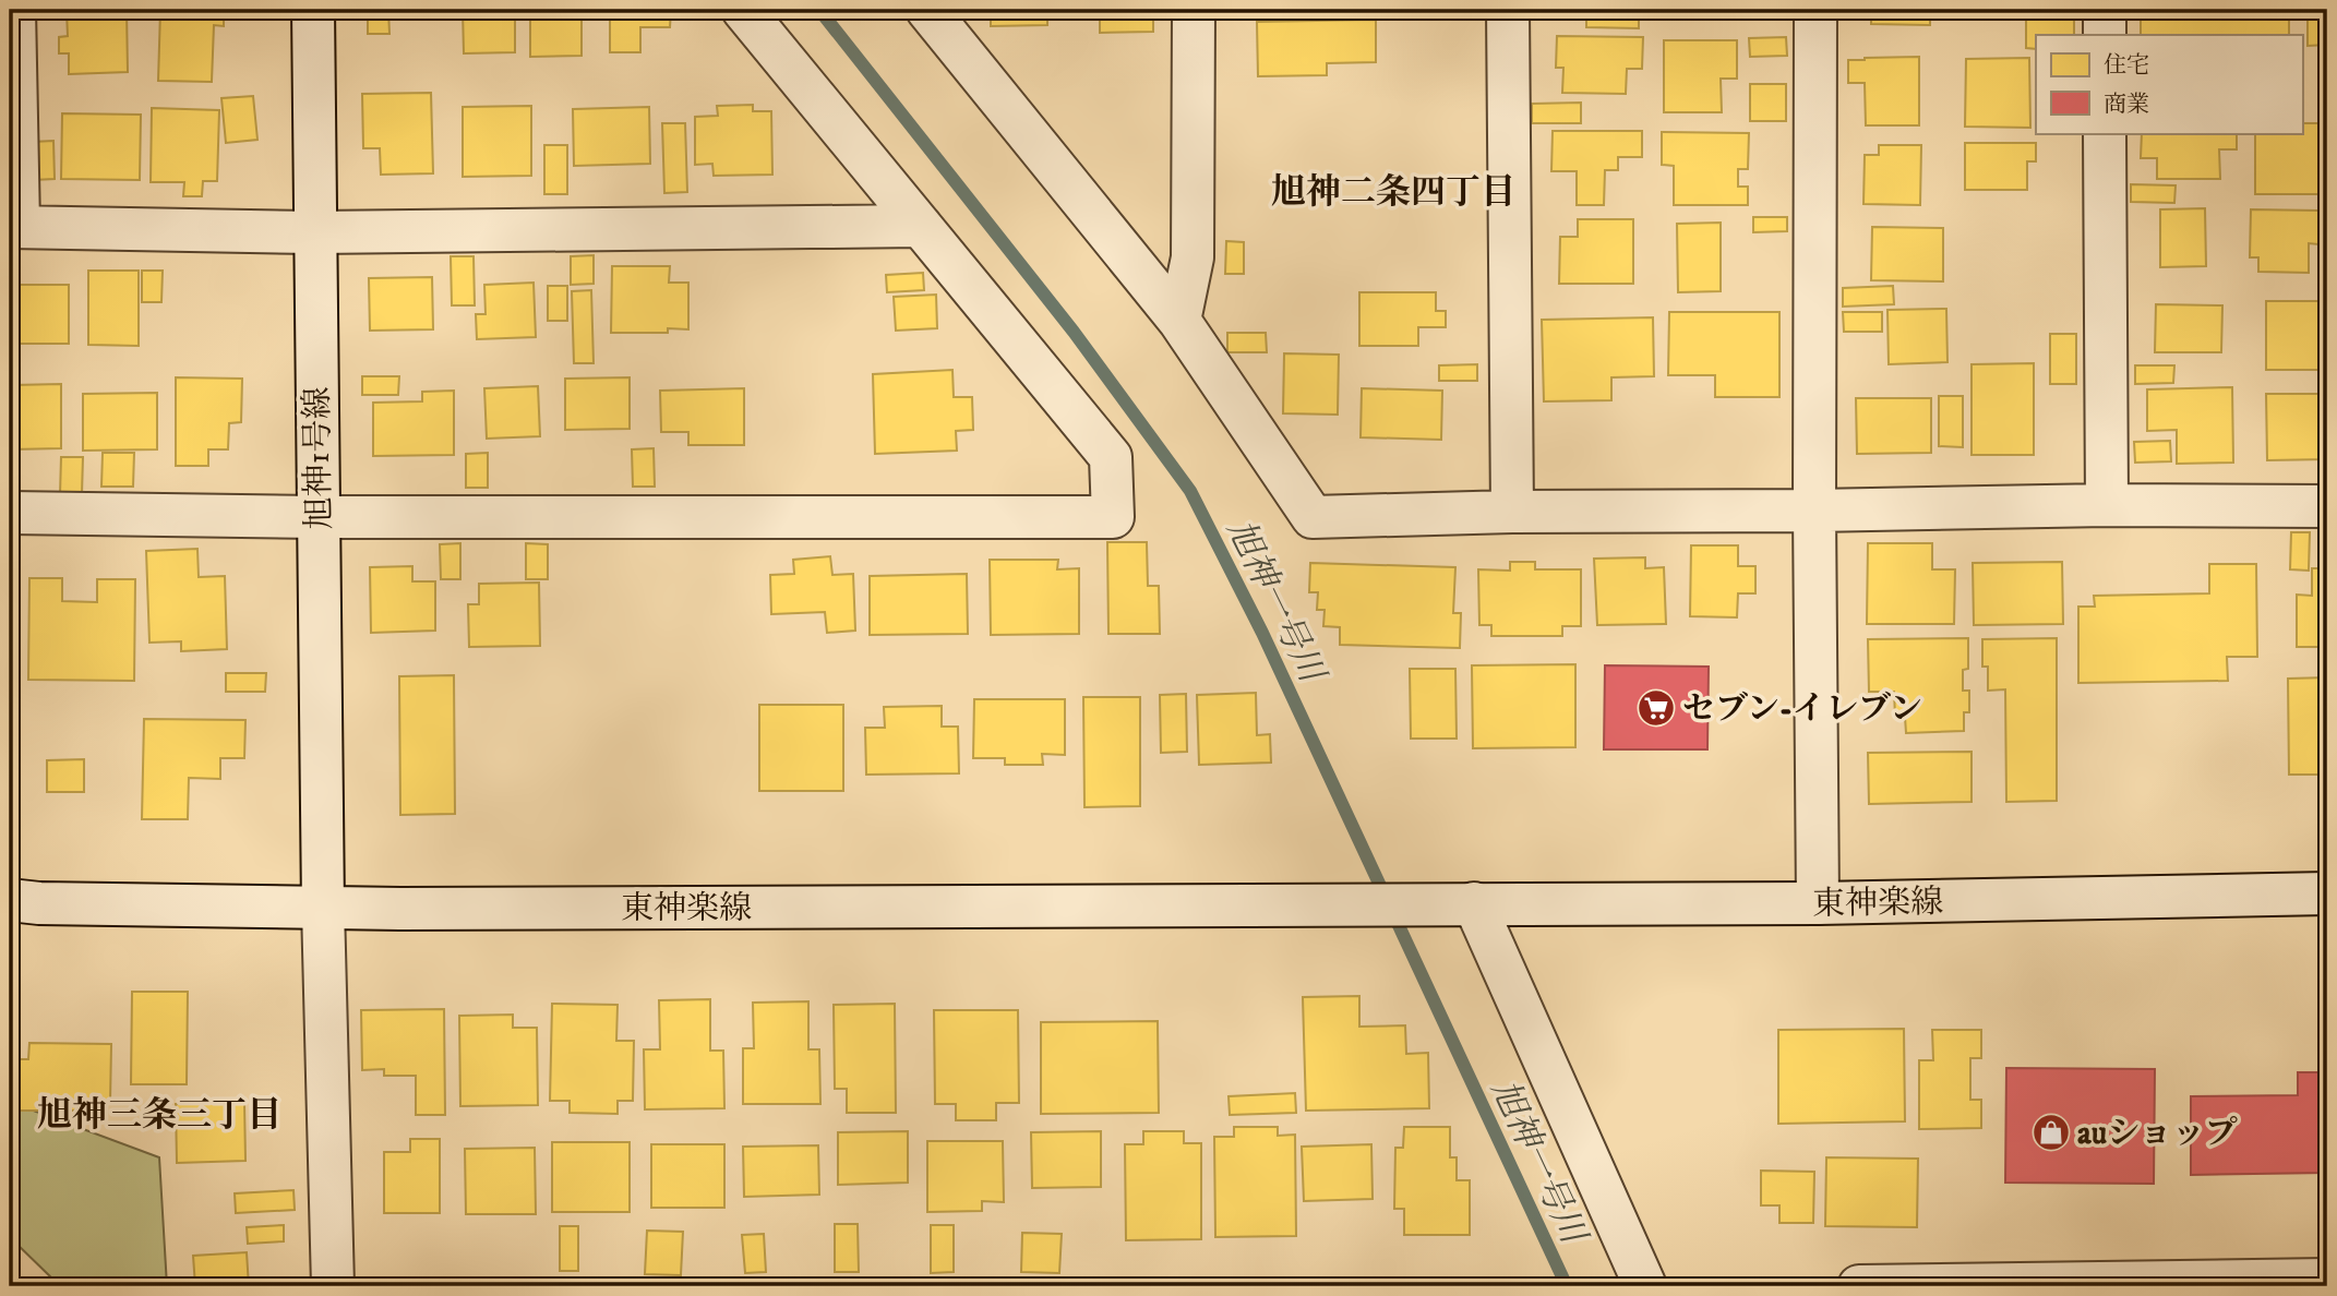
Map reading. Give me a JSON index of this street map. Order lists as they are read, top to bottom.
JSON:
{
  "streets": {
    "street": ["旭神1号線", "東神楽線"]
  },
  "crossings": [
    ["旭神1号線", "東神楽線"]
  ],
  "districts": ["旭神二条四丁目", "旭神三条三丁目"],
  "water": ["旭神一号川"],
  "places": {
    "supermarket": ["セブン-イレブン"],
    "shop": ["auショップ"]
  },
  "legend": ["住宅", "商業"]
}
